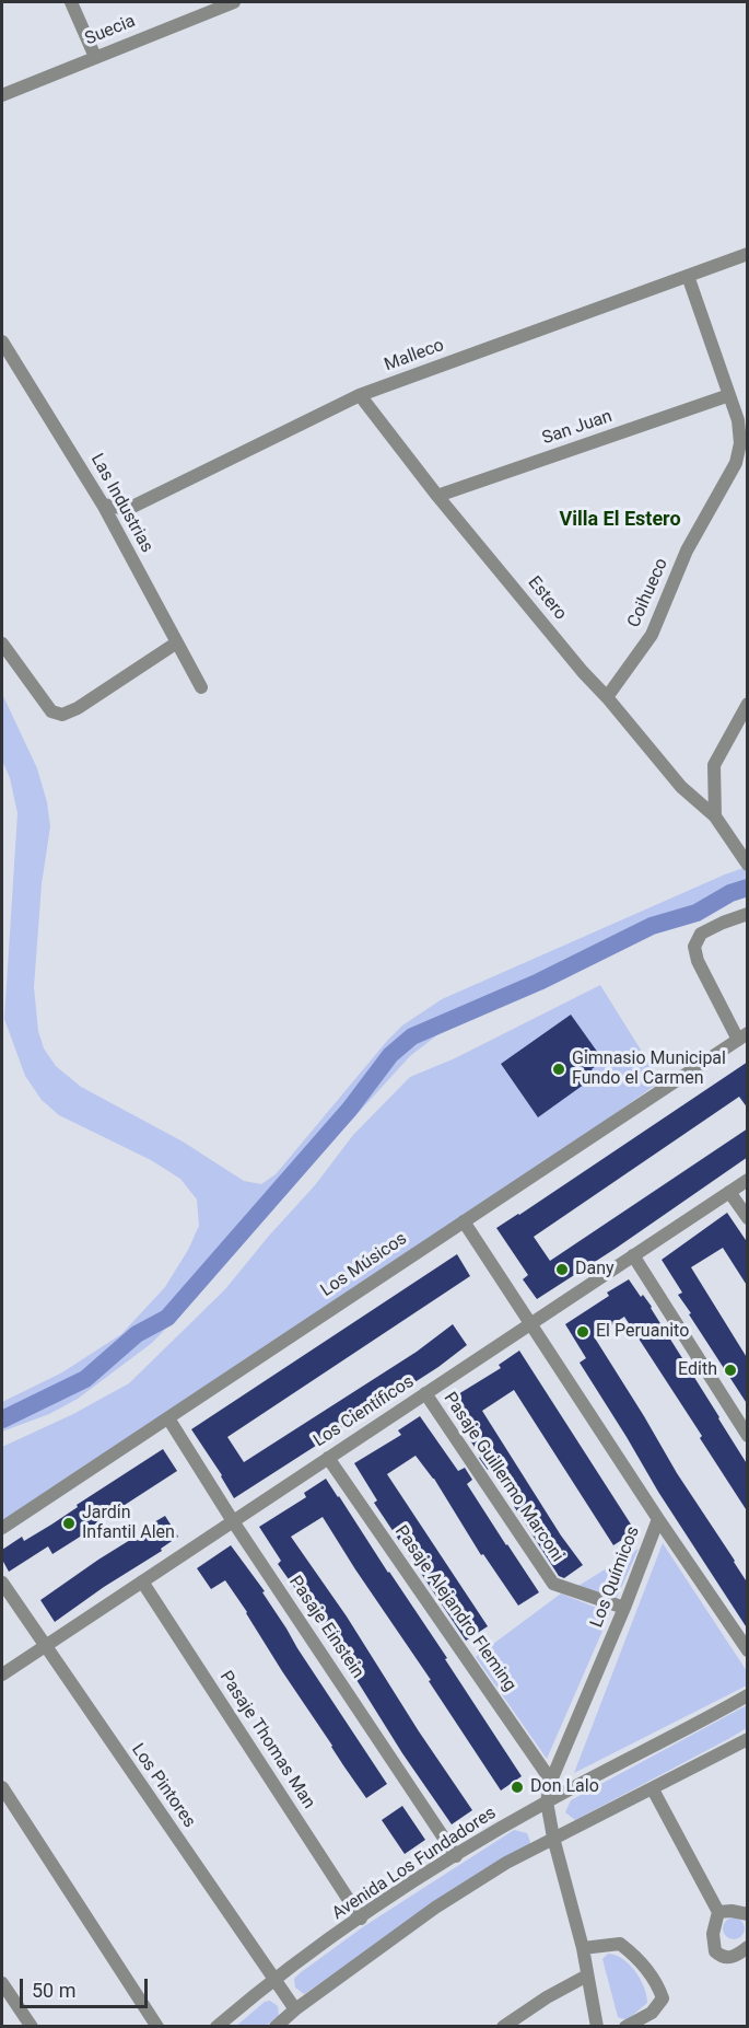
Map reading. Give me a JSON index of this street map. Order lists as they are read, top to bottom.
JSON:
{
  "streets": {
    "street": [
      "Suecia",
      "Malleco",
      "San Juan",
      "Las Industrias",
      "Coihueco",
      "Estero",
      "Los Músicos",
      "Los Científicos",
      "Pasaje Guillermo Marconi",
      "Los Químicos",
      "Pasaje Alejandro Fleming",
      "Pasaje Einstein",
      "Pasaje Thomas Man",
      "Los Pintores",
      "Avenida Los Fundadores"
    ]
  },
  "crossings": [
    ["Malleco", "Las Industrias"],
    ["Malleco", "Coihueco"],
    ["Malleco", "Estero"],
    ["San Juan", "Coihueco"],
    ["San Juan", "Estero"],
    ["Coihueco", "Estero"],
    ["Los Músicos", "Los Químicos"],
    ["Los Músicos", "Pasaje Einstein"],
    ["Los Científicos", "Pasaje Guillermo Marconi"],
    ["Los Científicos", "Los Químicos"],
    ["Los Científicos", "Pasaje Alejandro Fleming"],
    ["Los Científicos", "Pasaje Einstein"],
    ["Los Científicos", "Pasaje Thomas Man"],
    ["Los Científicos", "Los Pintores"],
    ["Pasaje Guillermo Marconi", "Los Químicos"],
    ["Los Químicos", "Pasaje Alejandro Fleming"],
    ["Los Químicos", "Avenida Los Fundadores"],
    ["Pasaje Einstein", "Avenida Los Fundadores"],
    ["Pasaje Thomas Man", "Avenida Los Fundadores"],
    ["Los Pintores", "Avenida Los Fundadores"]
  ],
  "districts": ["Villa El Estero"],
  "places": [
    "Gimnasio Municipal Fundo el Carmen",
    "Dany",
    "El Peruanito",
    "Edith",
    "Jardin Infantil Alen",
    "Don Lalo"
  ],
  "scale_bar": "50 m"
}
